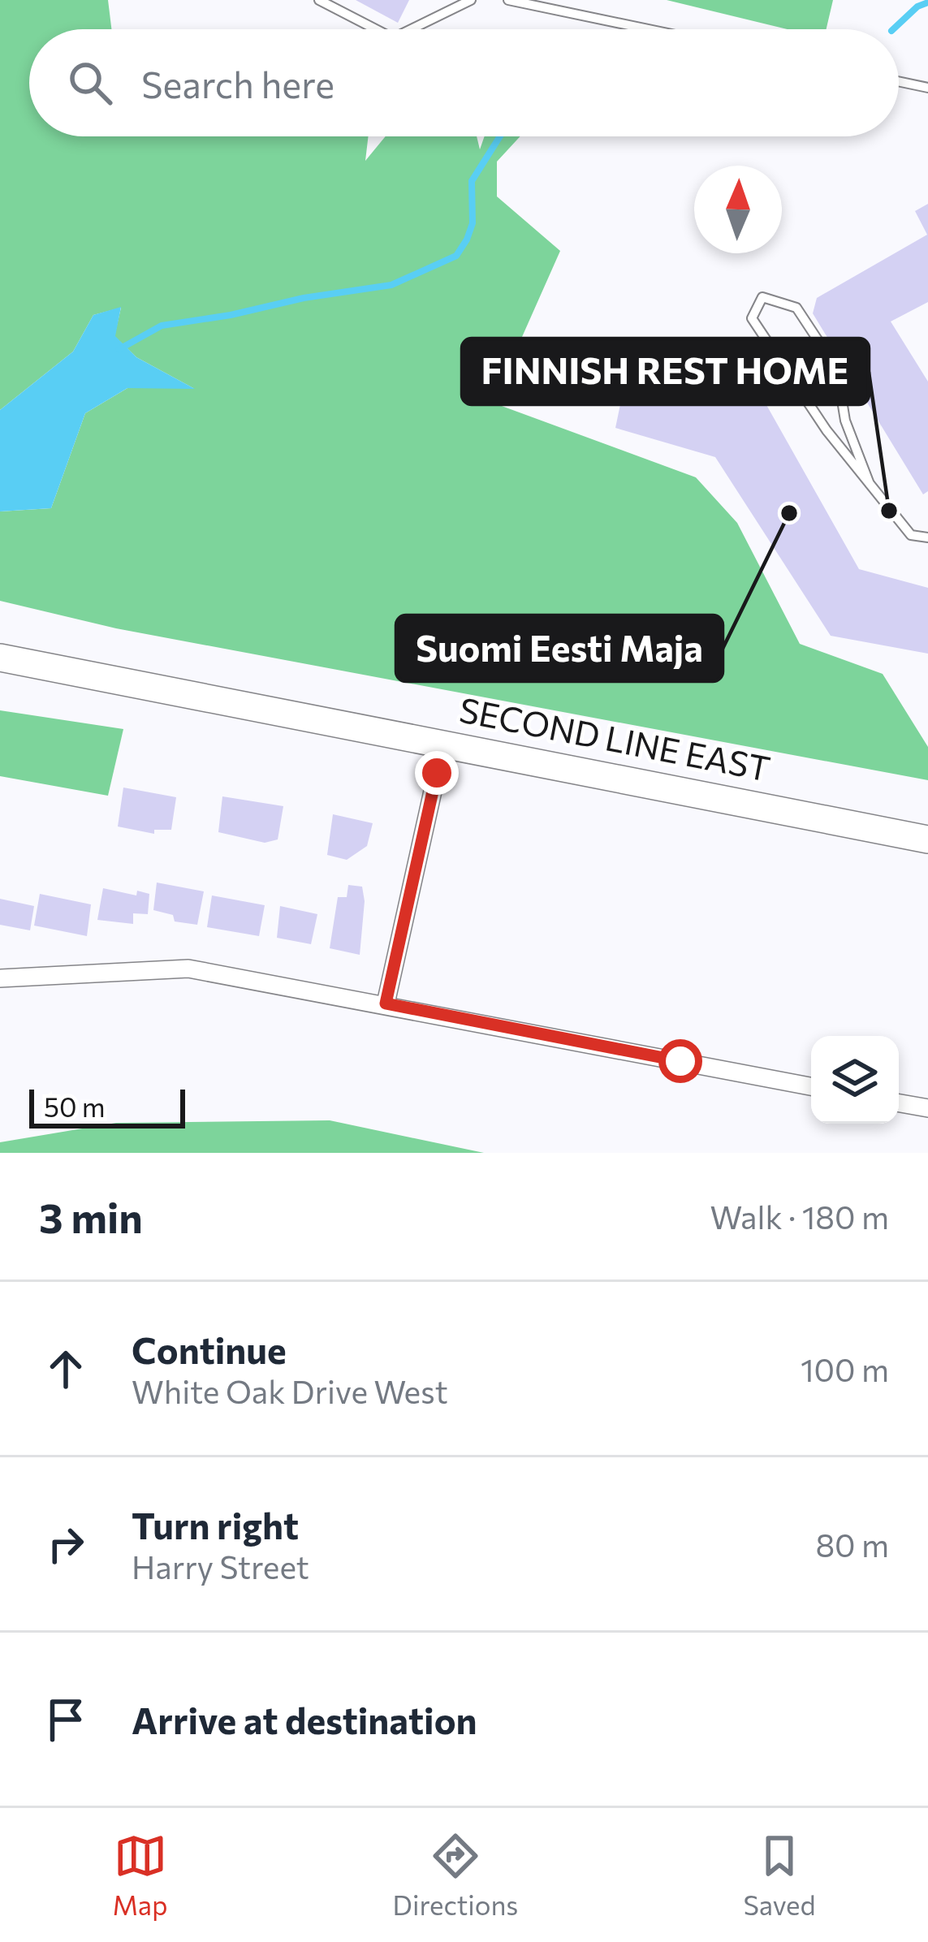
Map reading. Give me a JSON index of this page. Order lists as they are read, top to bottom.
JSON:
{
  "streets": {
    "highway": ["SECOND LINE EAST"]
  },
  "places": ["FINNISH REST HOME", "Suomi Eesti Maja"],
  "scale_bar": "50 m",
  "north": "top",
  "page": {
    "search": "Search here",
    "scale": "50 m",
    "heading": ["3 min", "Walk · 180 m"],
    "list": [
      ["Continue", "White Oak Drive West", "100 m"],
      ["Turn right", "Harry Street", "80 m"],
      "Arrive at destination"
    ],
    "nav": ["Map", "Directions", "Saved"]
  }
}
